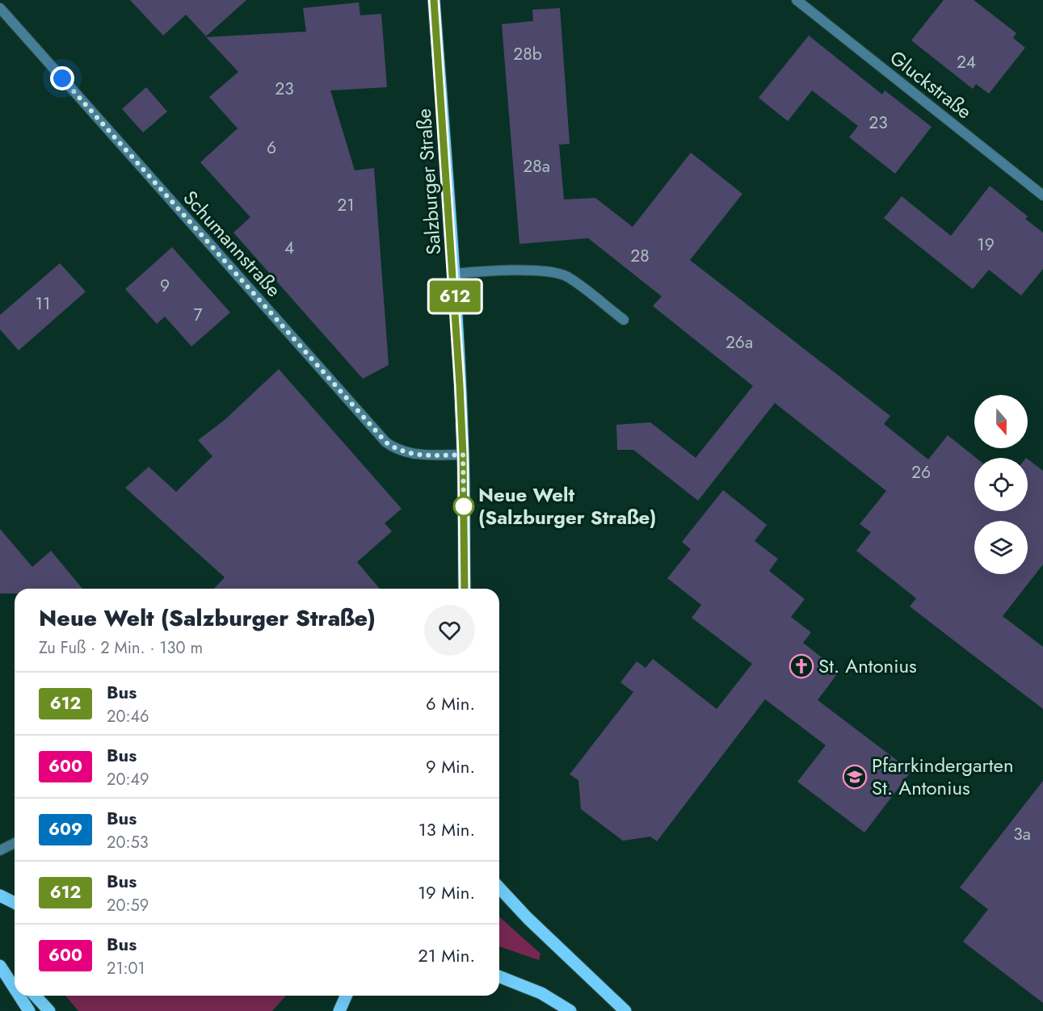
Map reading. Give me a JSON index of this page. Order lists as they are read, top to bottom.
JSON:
{
  "streets": {
    "main road": ["Salzburger Straße"],
    "street": ["Gluckstraße", "Schumannstraße"]
  },
  "crossings": [
    ["Salzburger Straße", "Schumannstraße"]
  ],
  "places": {
    "other": ["Neue Welt (Salzburger Straße)"],
    "church": ["St. Antonius"],
    "school or university": ["Pfarrkindergarten St. Antonius"]
  },
  "lines": ["bus line 612"],
  "house_numbers": [
    "28b",
    "24",
    "23",
    "23",
    "6",
    "28a",
    "21",
    "19",
    "4",
    "28",
    "9",
    "11",
    "7",
    "26a",
    "26",
    "3a"
  ],
  "north": "bottom",
  "page": {
    "on_map": "612",
    "heading": ["Neue Welt (Salzburger Straße)", "Zu Fuß · 2 Min. · 130 m"],
    "list": [
      {
        "mark": "612",
        "name": "Bus",
        "note": "20:46",
        "value": "6 Min."
      },
      {
        "mark": "600",
        "name": "Bus",
        "note": "20:49",
        "value": "9 Min."
      },
      {
        "mark": "609",
        "name": "Bus",
        "note": "20:53",
        "value": "13 Min."
      },
      {
        "mark": "612",
        "name": "Bus",
        "note": "20:59",
        "value": "19 Min."
      },
      {
        "mark": "600",
        "name": "Bus",
        "note": "21:01",
        "value": "21 Min."
      }
    ]
  }
}
